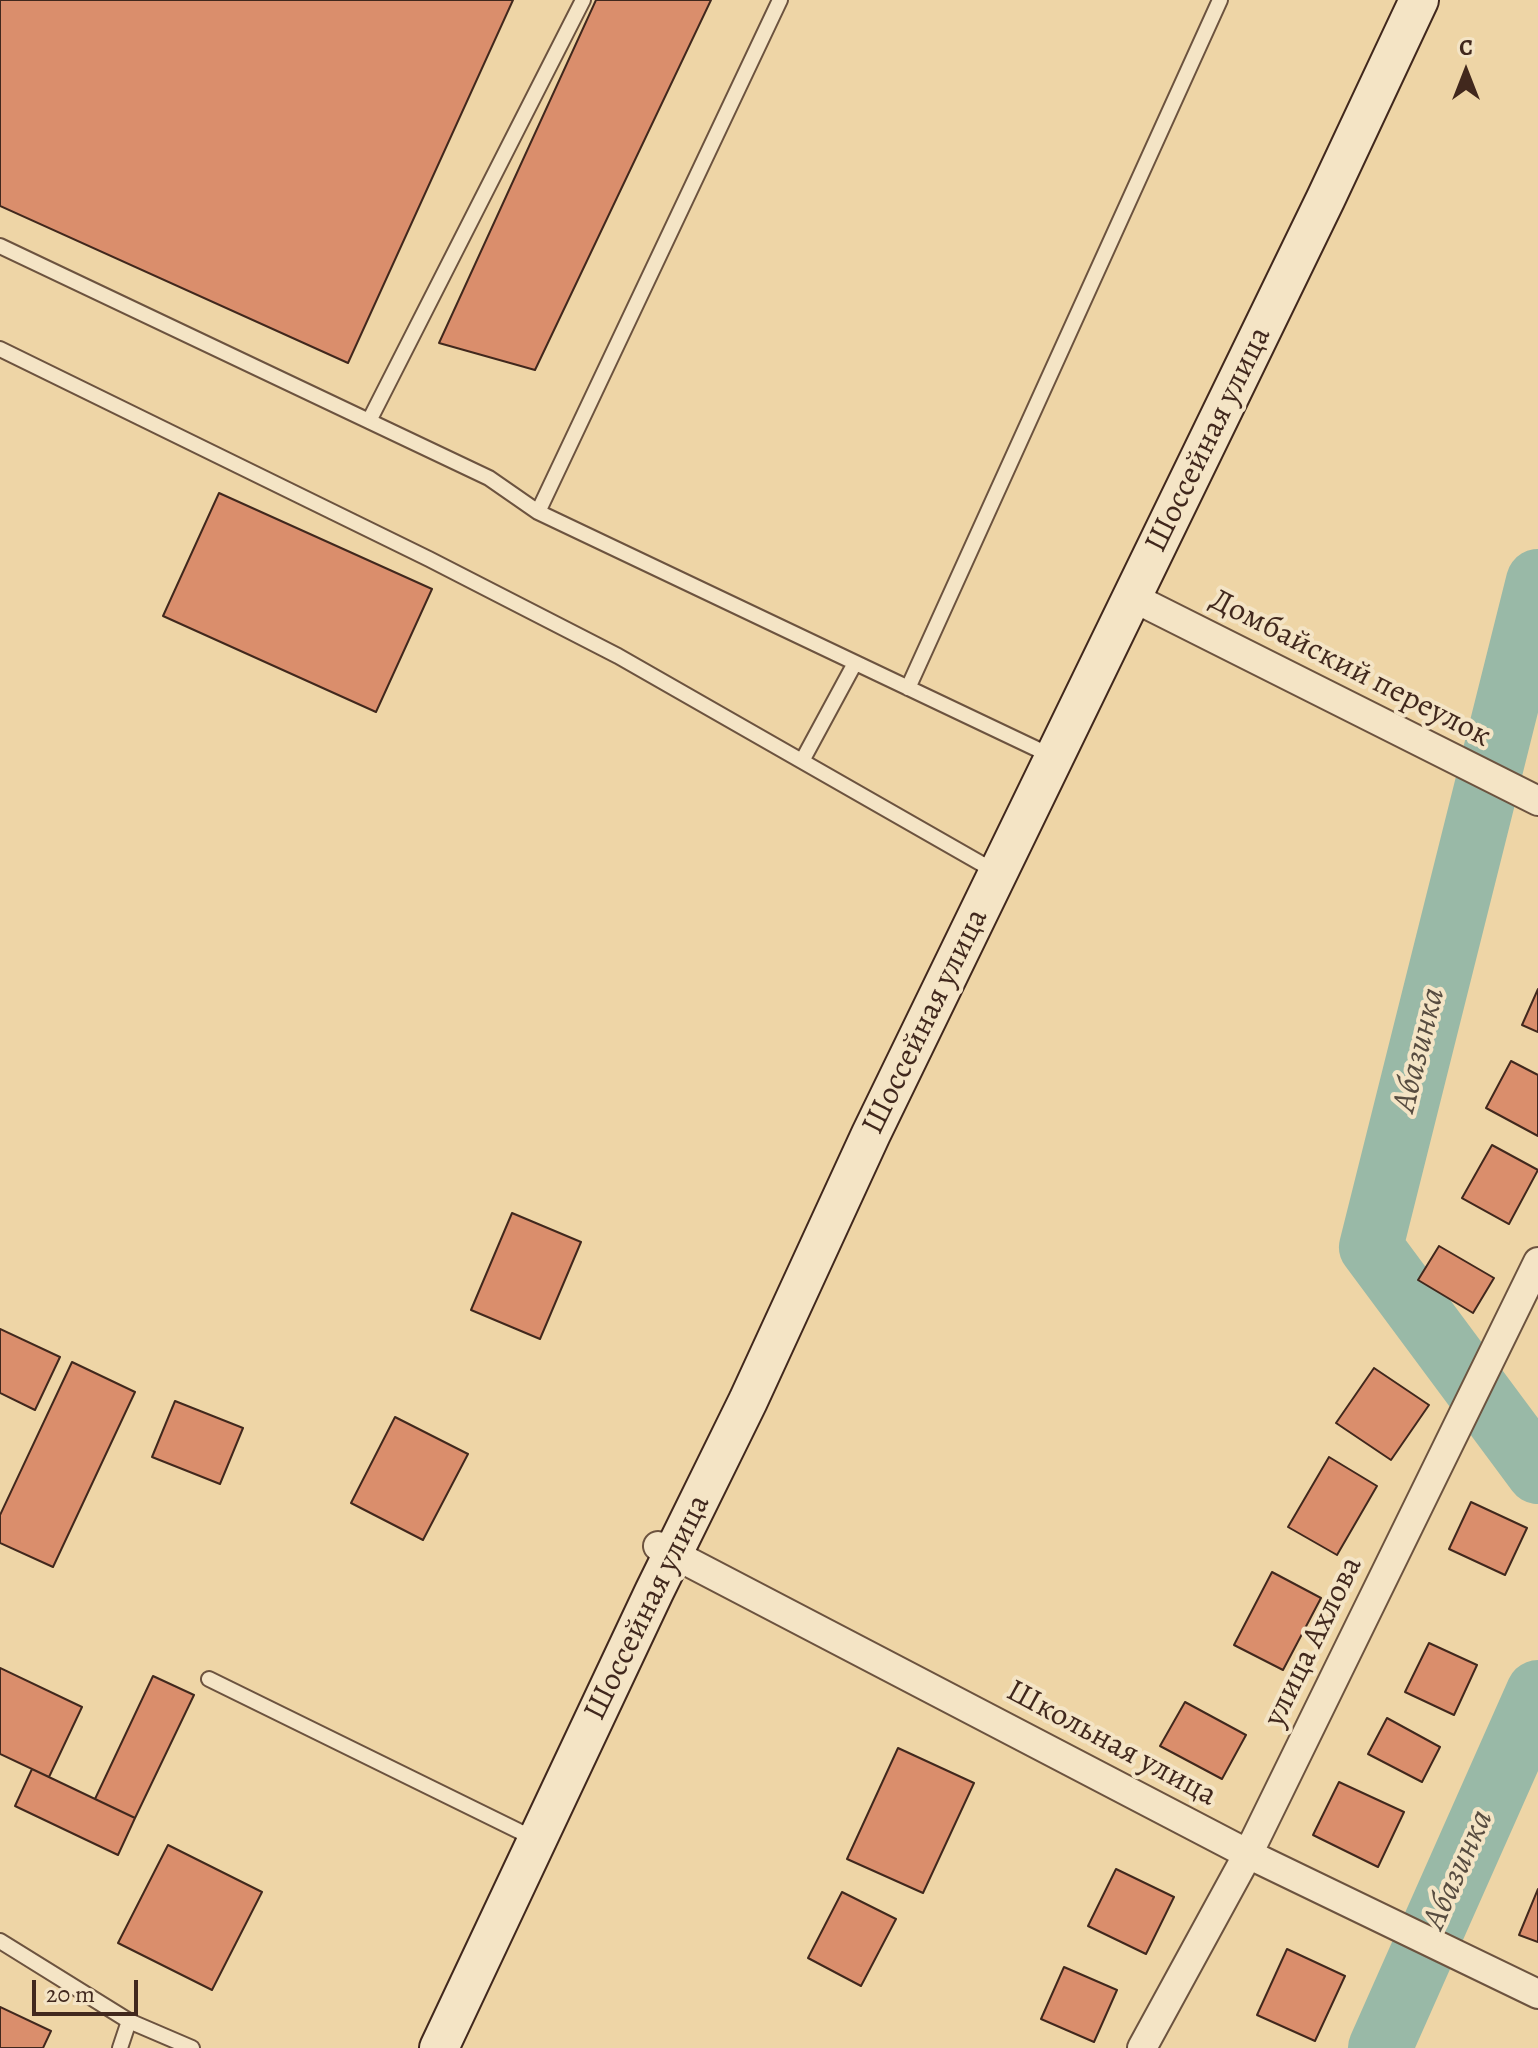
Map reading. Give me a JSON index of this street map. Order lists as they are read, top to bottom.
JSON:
{
  "streets": {
    "main road": ["Шоссейная улица"],
    "street": ["Домбайский переулок", "улица Ахлова", "Школьная улица"]
  },
  "crossings": [
    ["Шоссейная улица", "Домбайский переулок"],
    ["Шоссейная улица", "Школьная улица"],
    ["улица Ахлова", "Школьная улица"]
  ],
  "water": ["Абазинка"],
  "scale_bar": "20 m",
  "north": "top"
}
